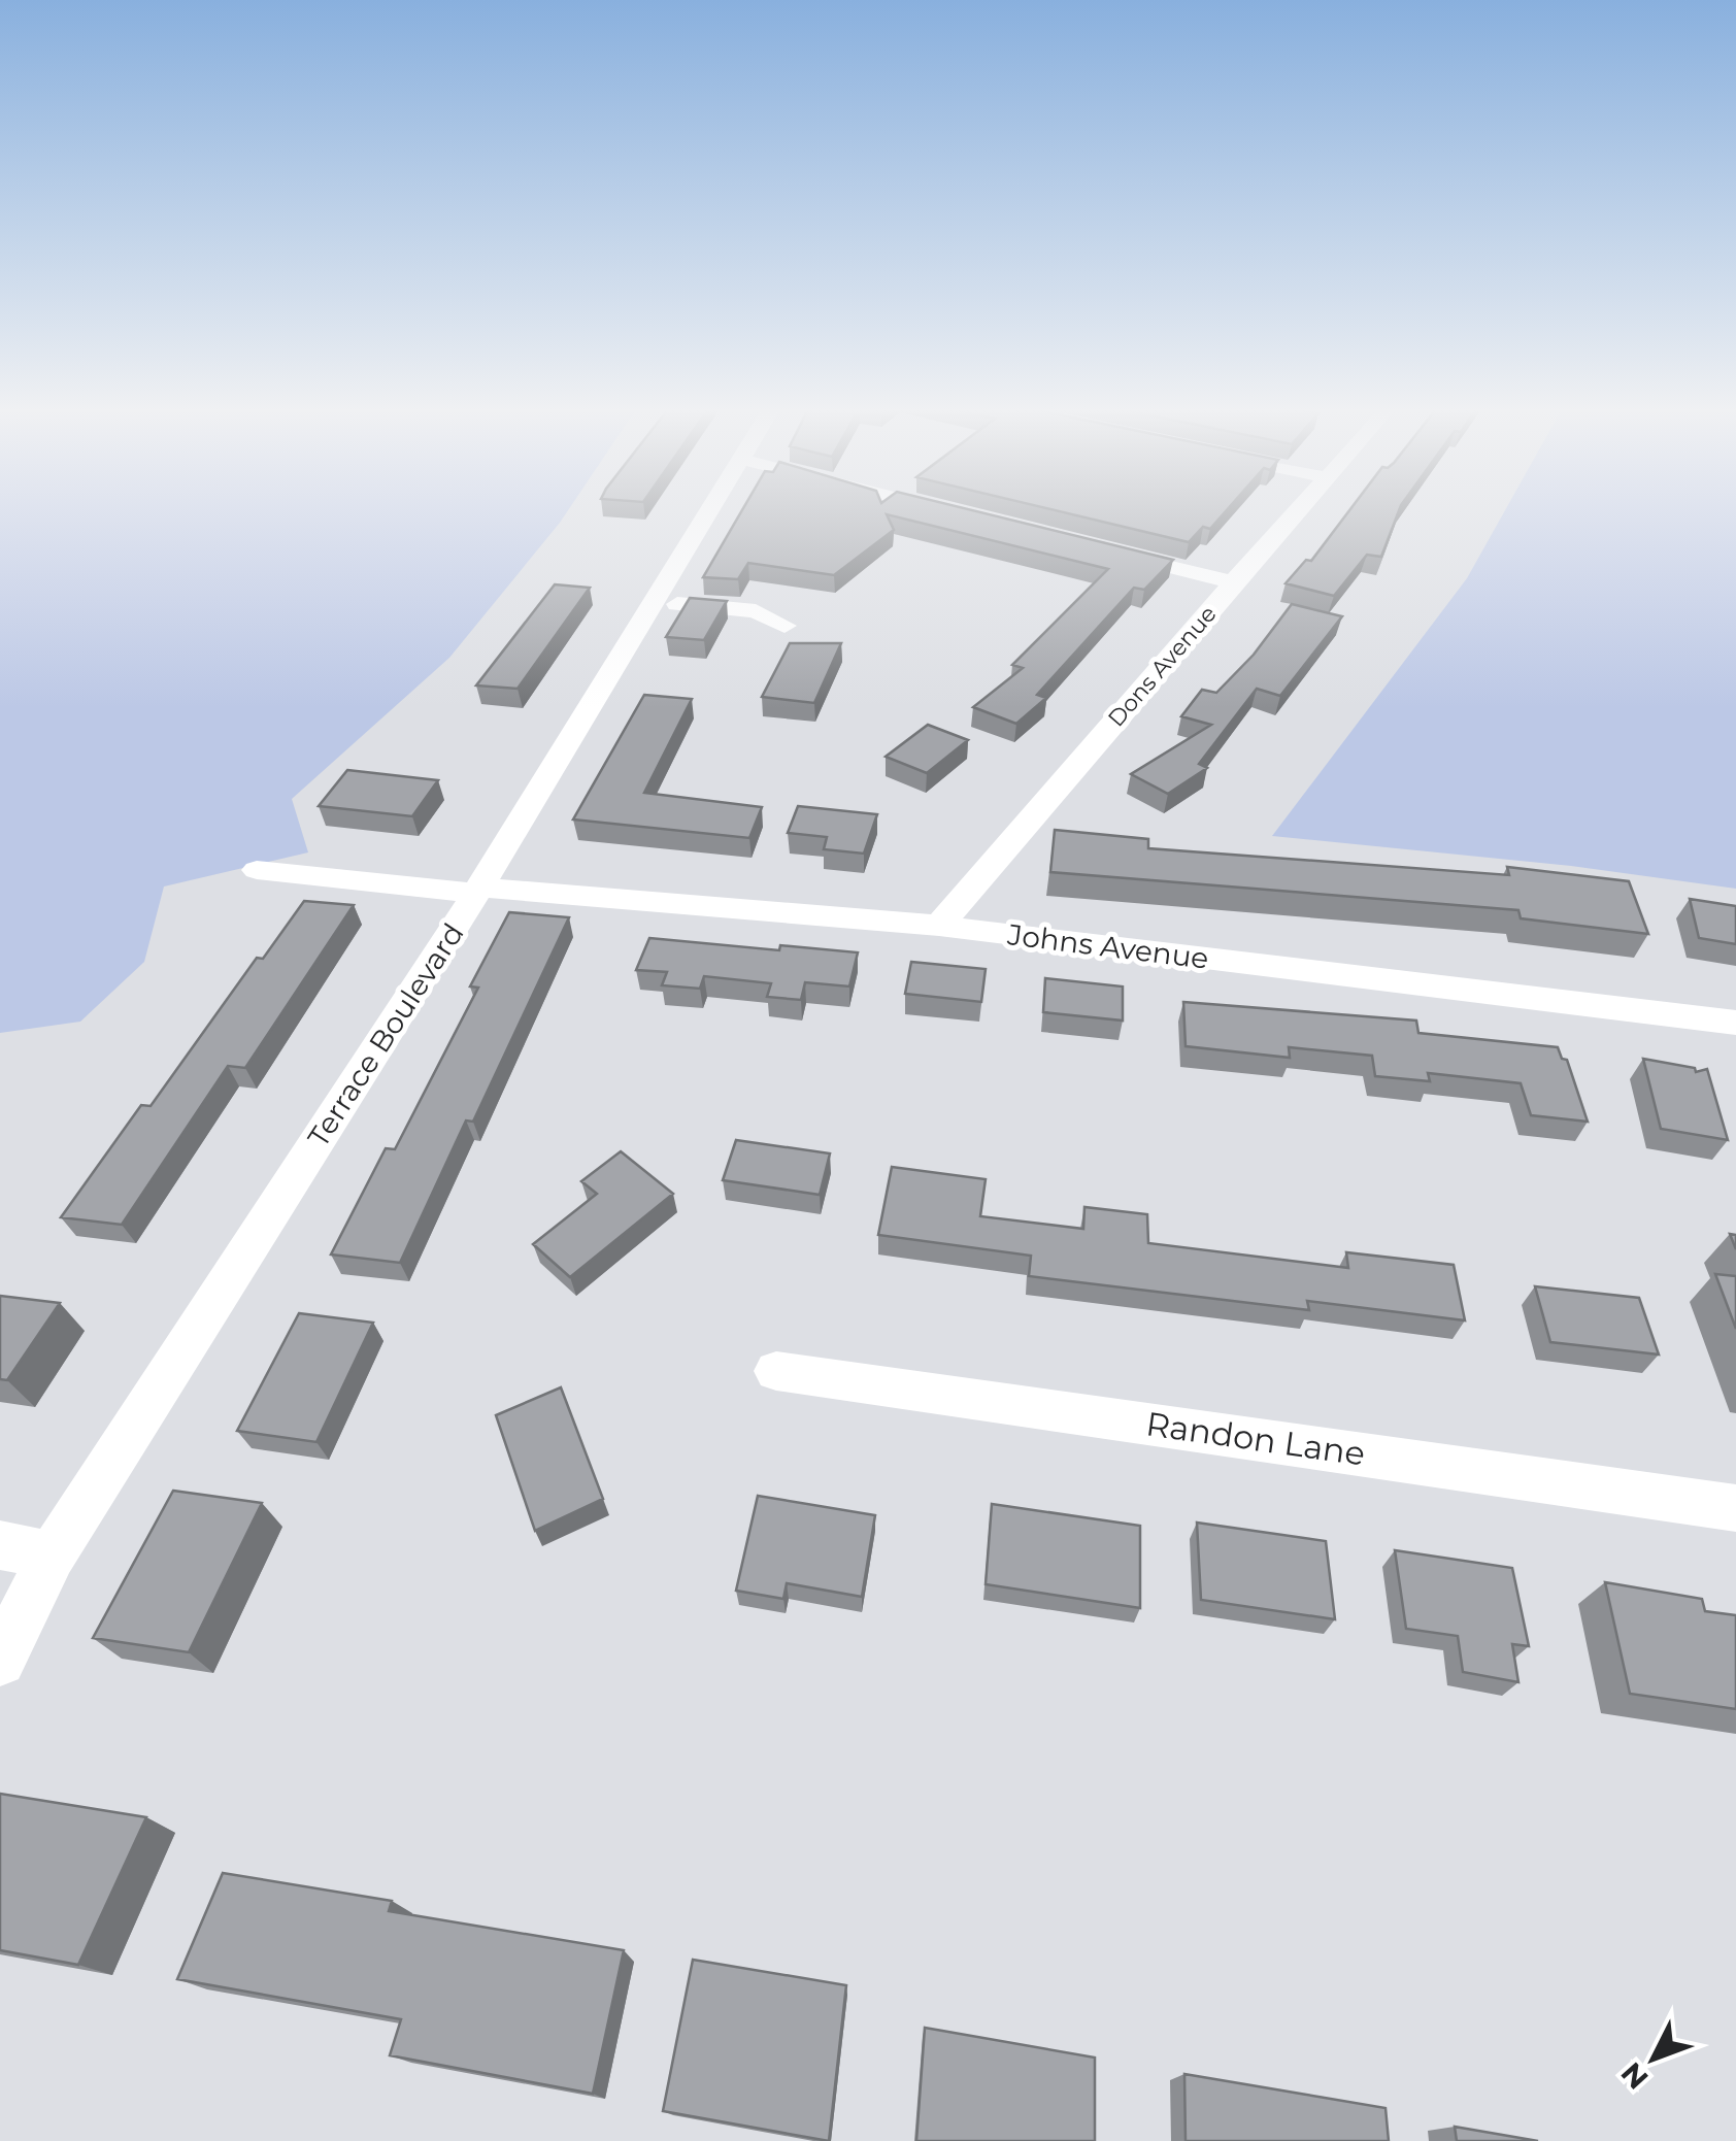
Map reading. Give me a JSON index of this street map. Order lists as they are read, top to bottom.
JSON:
{
  "streets": {
    "street": [
      "Dons Avenue",
      "Johns Avenue",
      "Terrace Boulevard",
      "Randon Lane"
    ]
  },
  "crossings": [
    ["Dons Avenue", "Johns Avenue"],
    ["Johns Avenue", "Terrace Boulevard"]
  ],
  "north": "bottom left"
}
